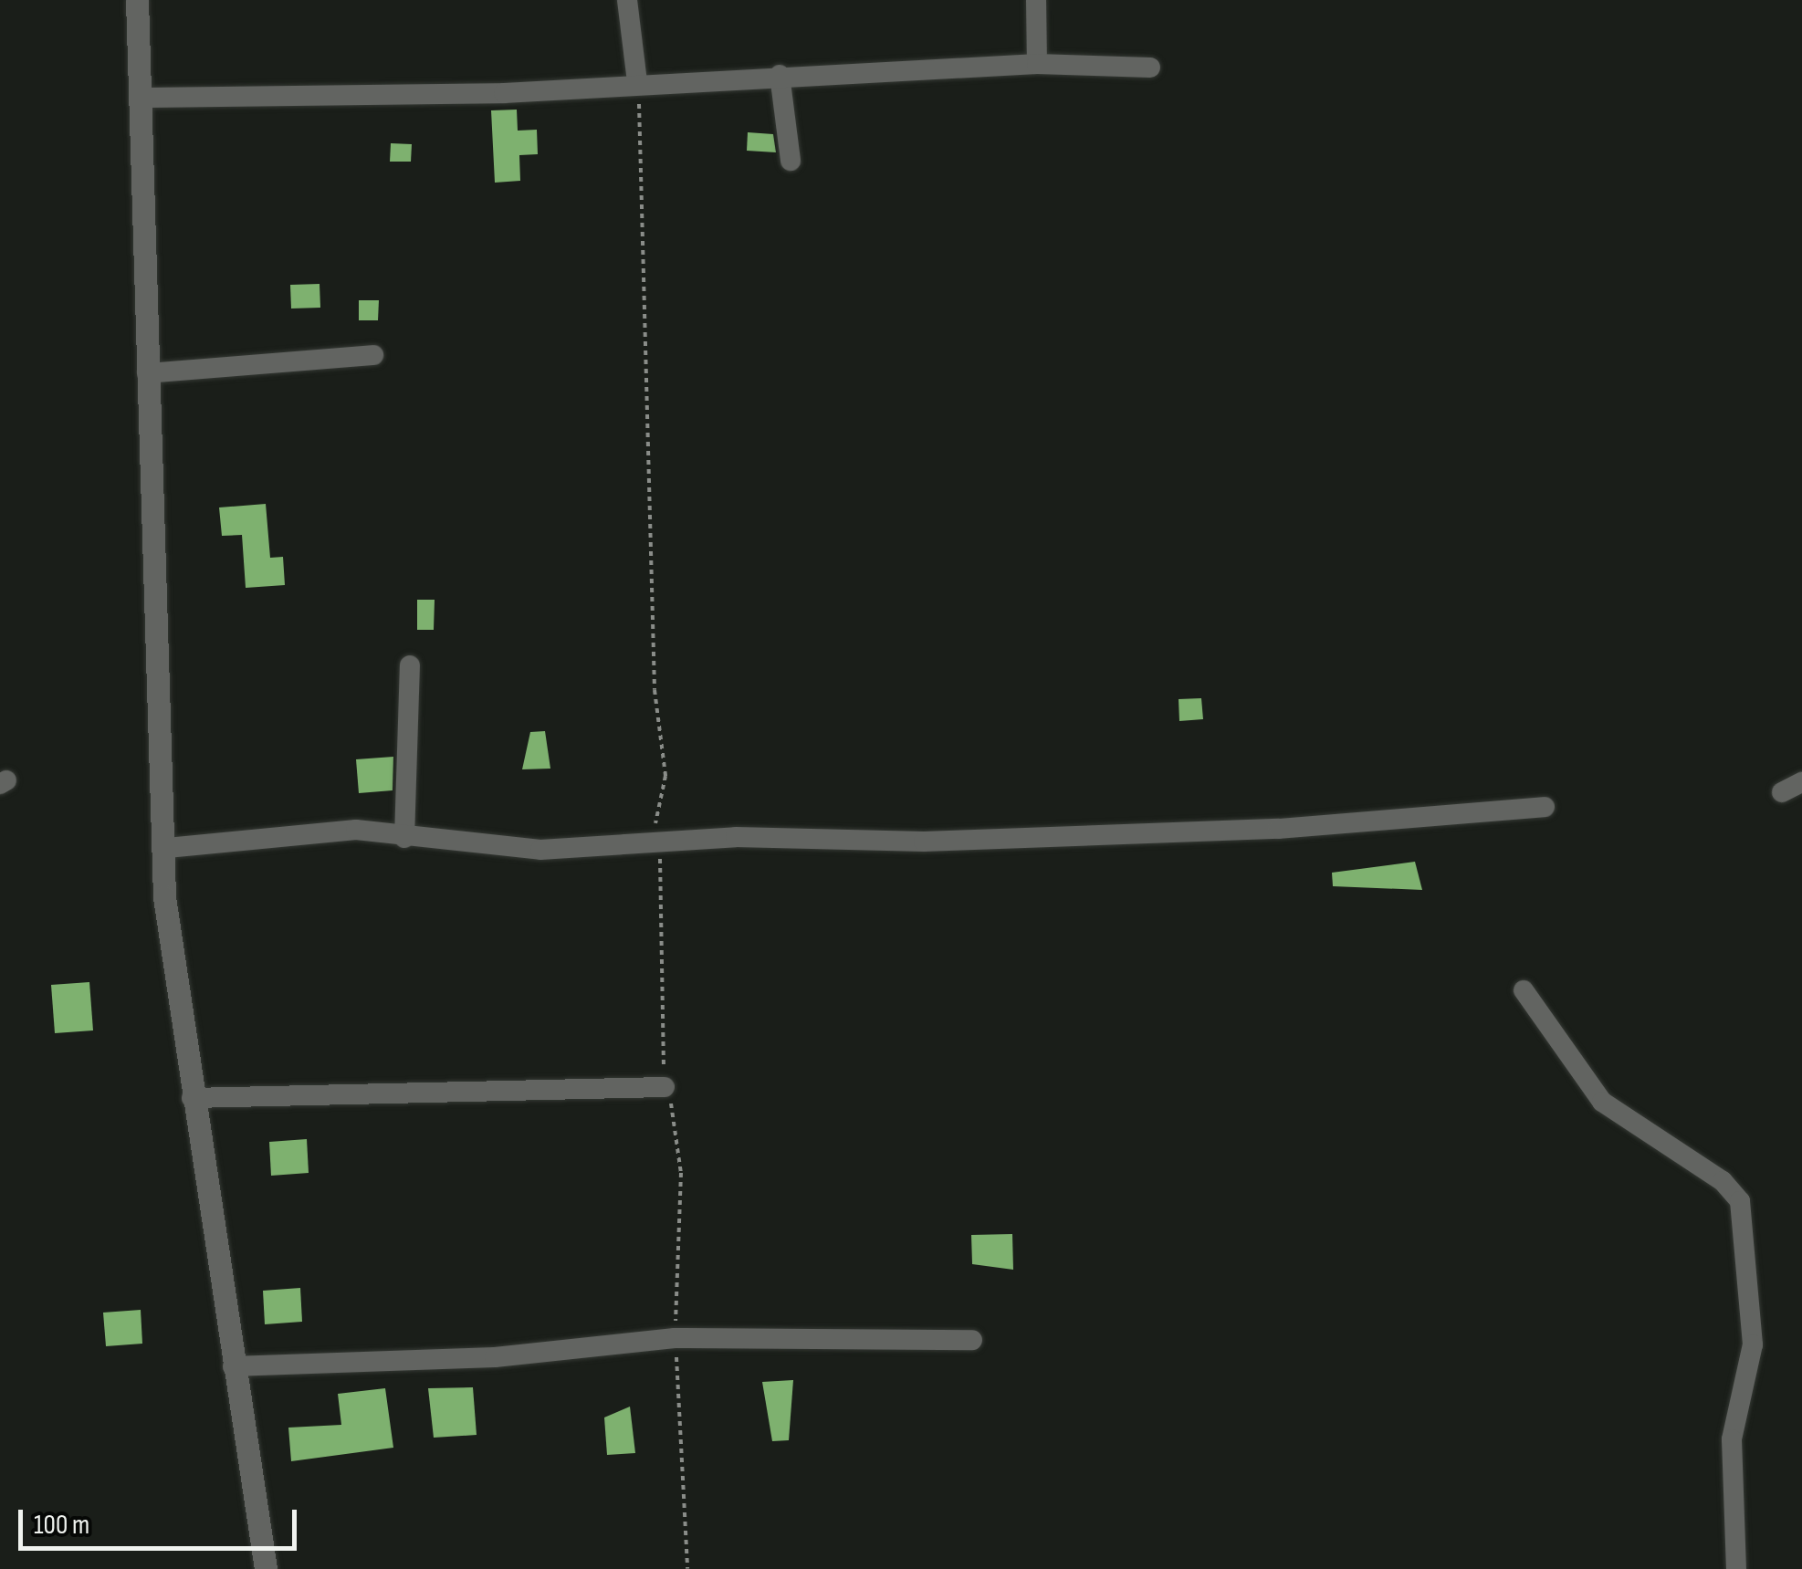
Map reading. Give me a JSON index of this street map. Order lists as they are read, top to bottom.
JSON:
{
  "scale_bar": "100 m"
}
